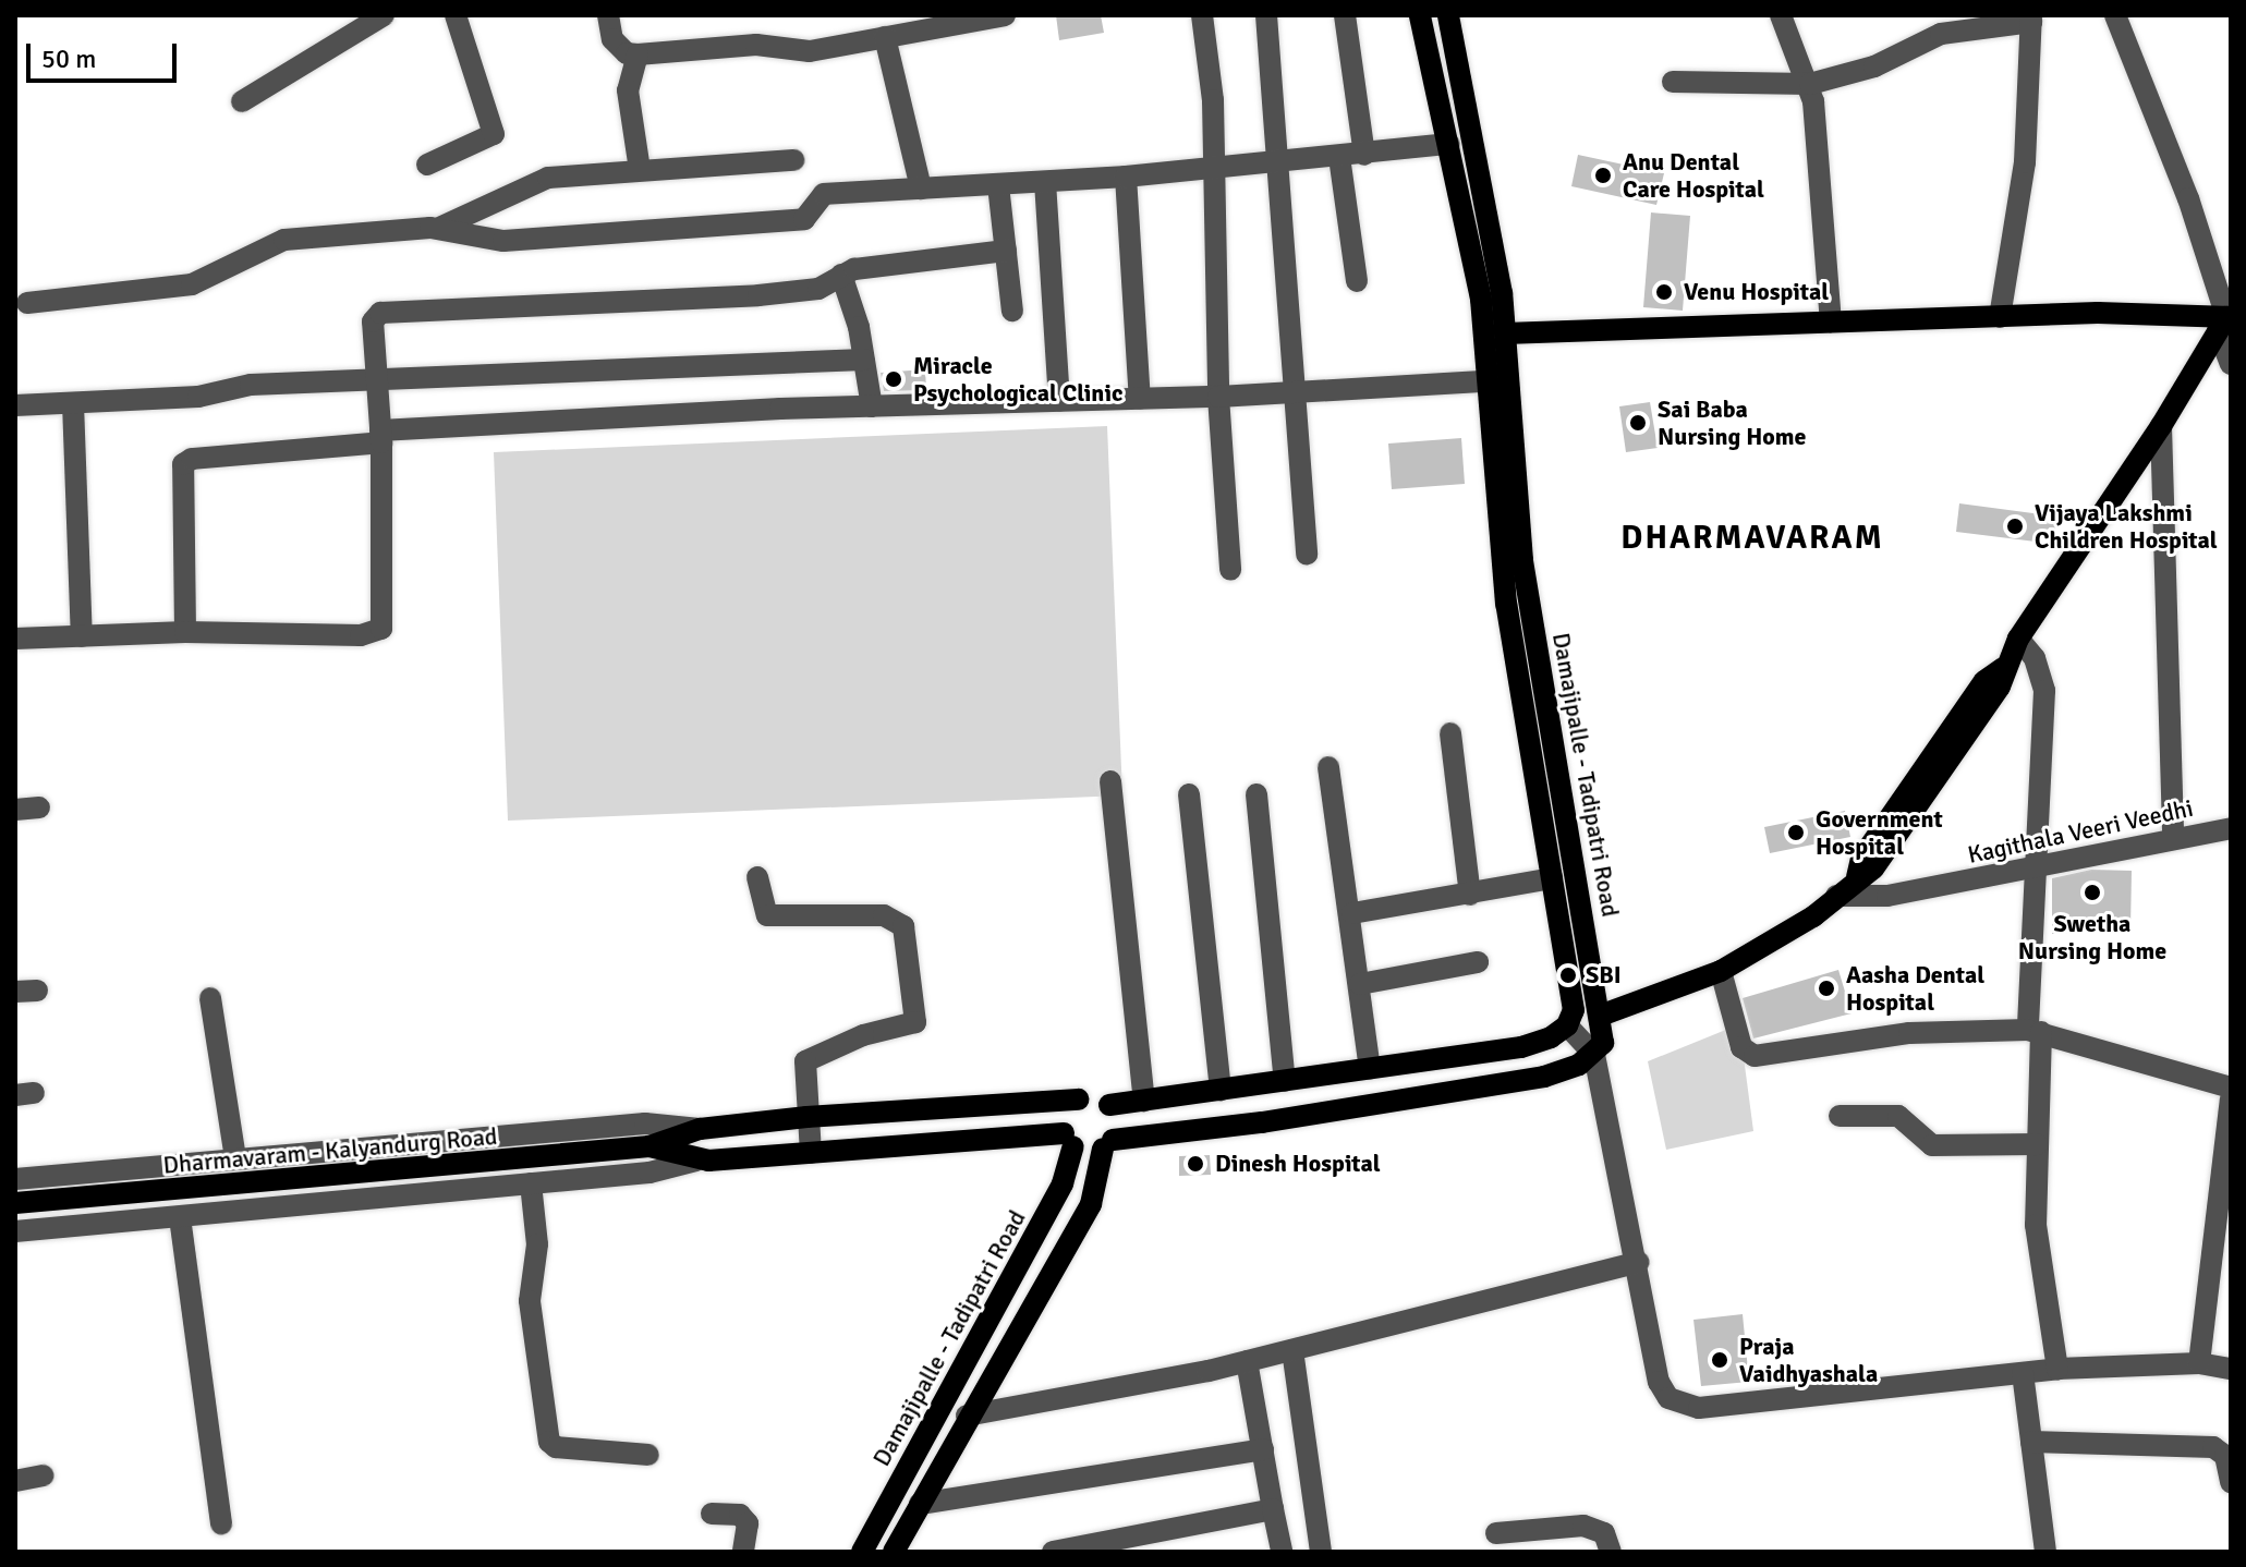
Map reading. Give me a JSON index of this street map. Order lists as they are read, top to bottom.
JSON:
{
  "streets": {
    "main road": ["Damajipalle - Tadipatri Road", "Dharmavaram - Kalyandurg Road"],
    "street": ["Kagithala Veeri Veedhi"]
  },
  "crossings": [
    ["Damajipalle - Tadipatri Road", "Dharmavaram - Kalyandurg Road"]
  ],
  "districts": ["DHARMAVARAM"],
  "places": [
    "Anu Dental Care Hospital",
    "Venu Hospital",
    "Miracle Psychological Clinic",
    "Sai Baba Nursing Home",
    "Vijaya Lakshmi Children Hospital",
    "Government Hospital",
    "Swetha Nursing Home",
    "SBI",
    "Aasha Dental Hospital",
    "Dinesh Hospital",
    "Praja Vaidhyashala"
  ],
  "scale_bar": "50 m"
}
